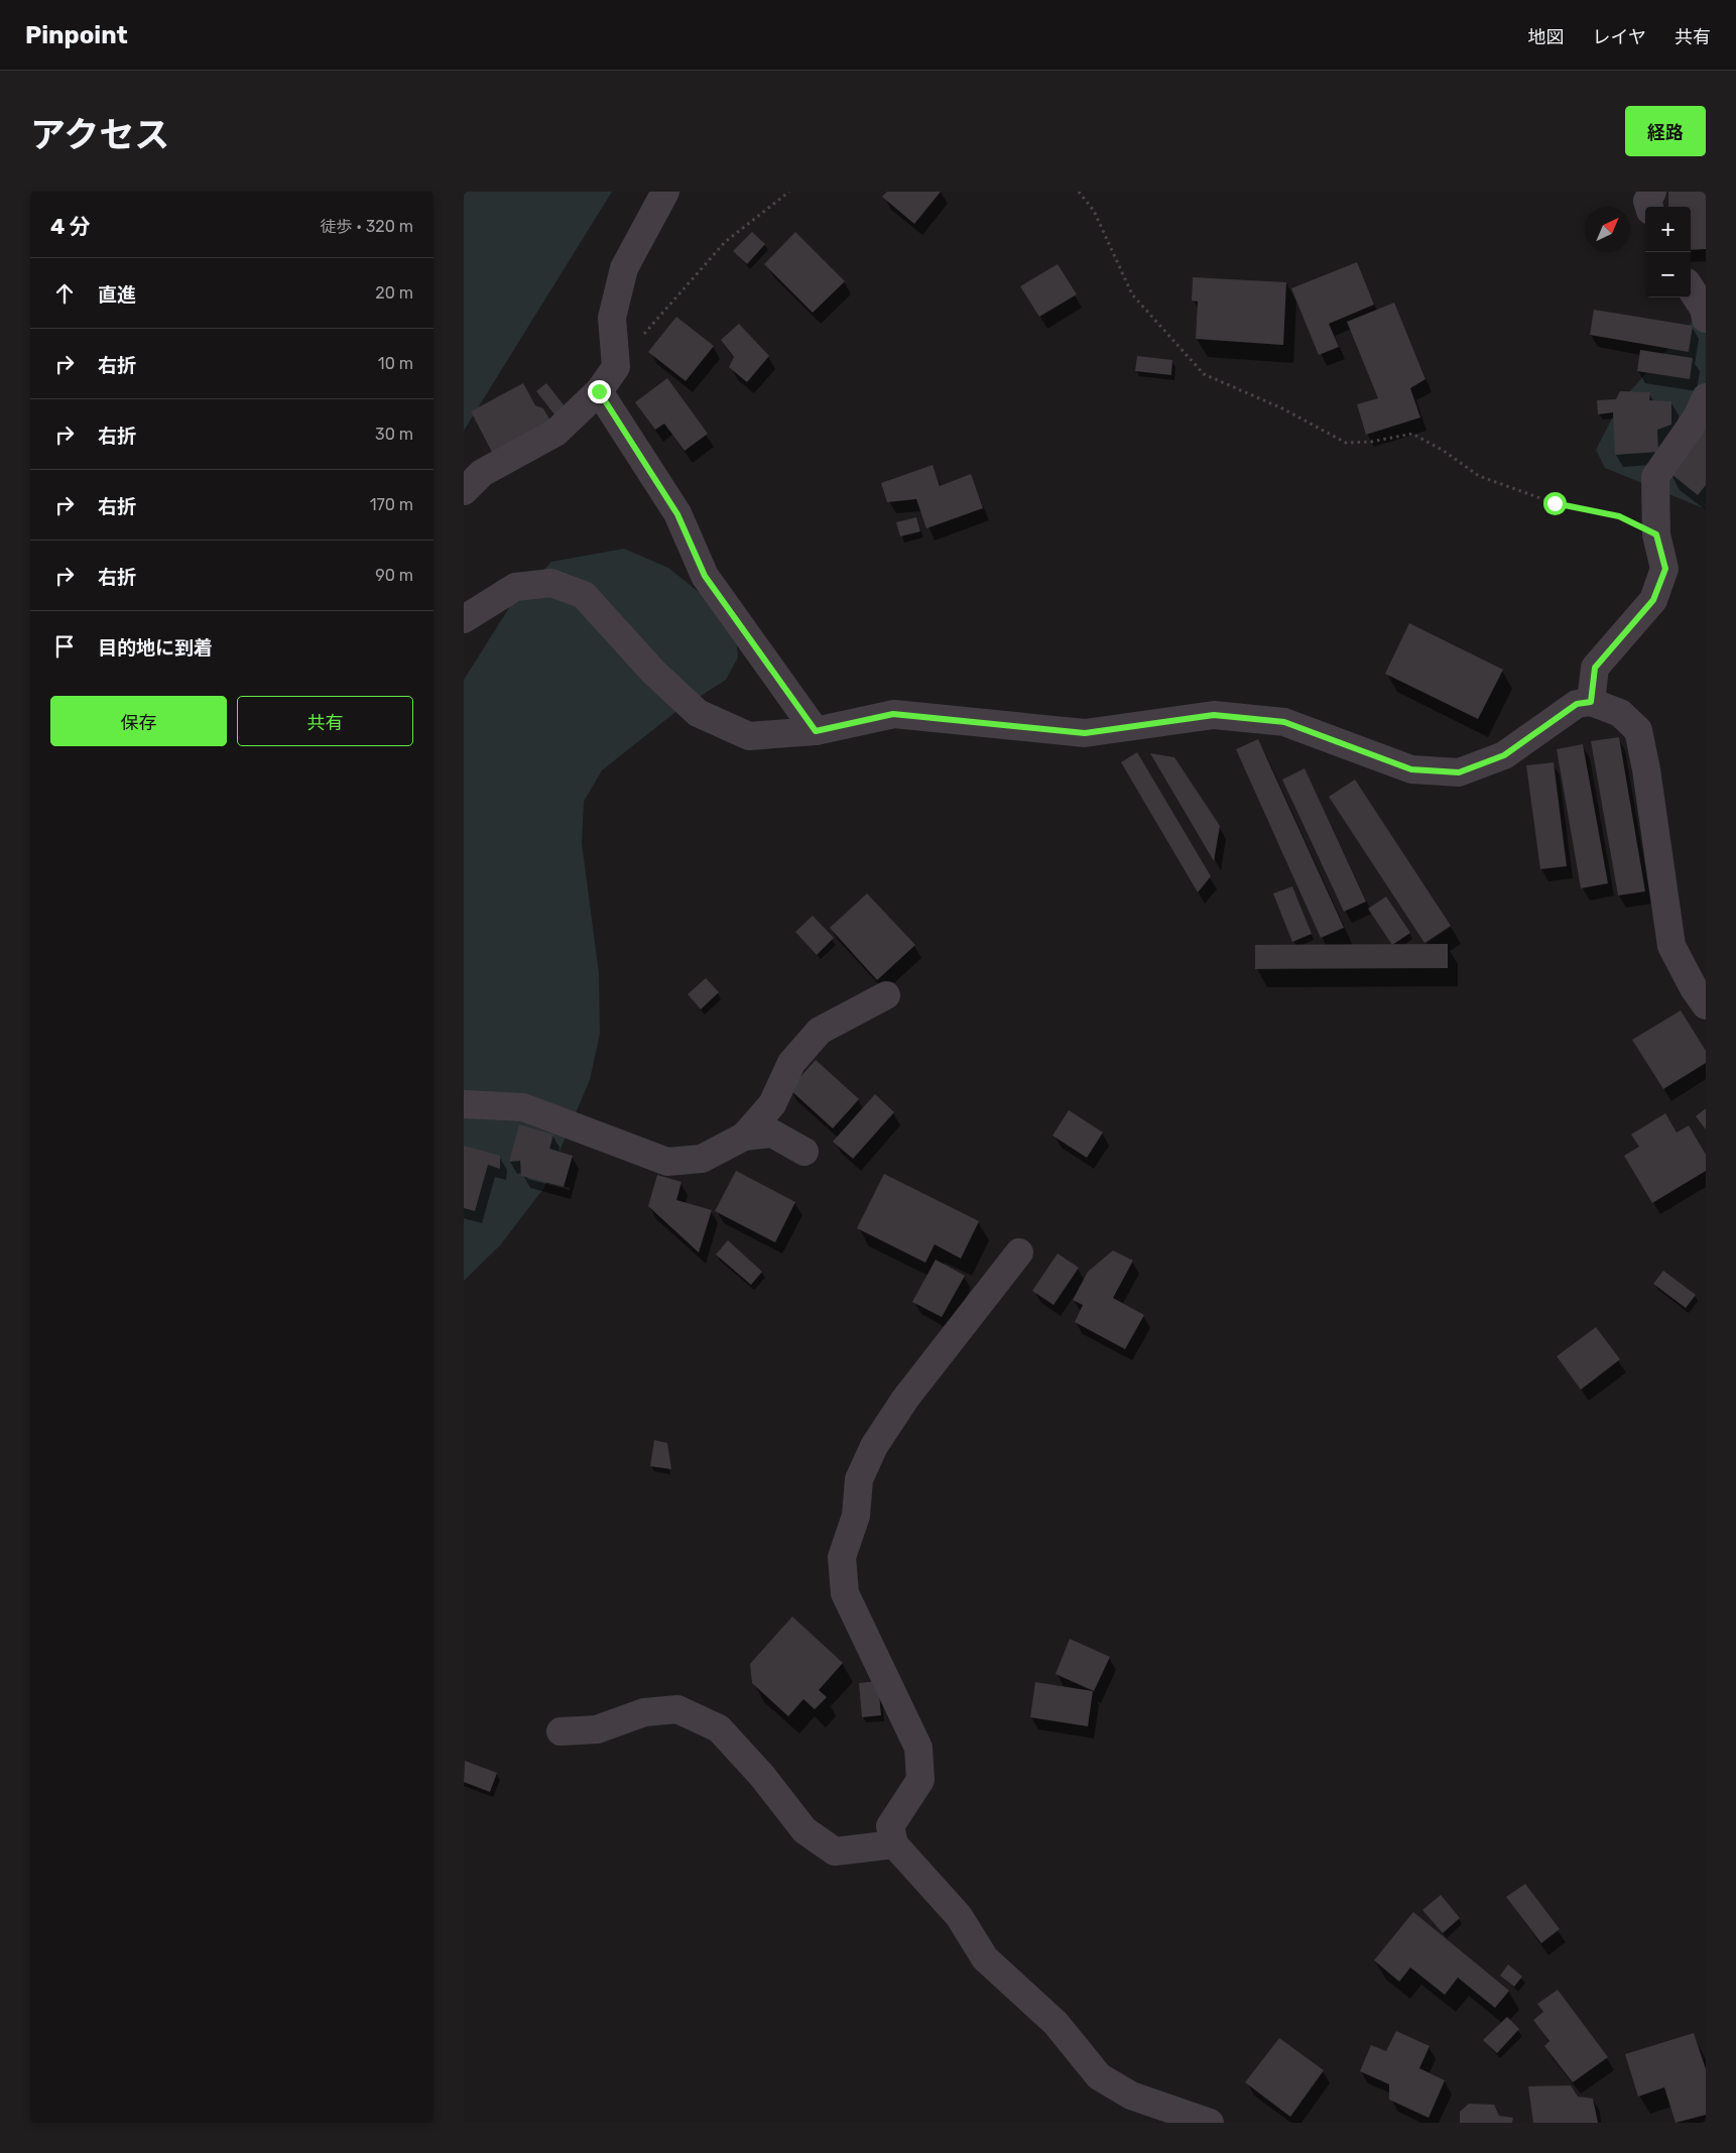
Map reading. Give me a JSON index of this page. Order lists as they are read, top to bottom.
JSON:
{
  "north": "top right",
  "page": {
    "header": "Pinpoint",
    "nav": ["地図", "レイヤ", "共有"],
    "title": "アクセス",
    "buttons": [
      "経路",
      ["保存", "共有"]
    ],
    "heading": ["4 分", "徒歩 · 320 m"],
    "map_buttons": ["+", "−"],
    "list": [
      ["直進", "20 m"],
      ["右折", "10 m"],
      ["右折", "30 m"],
      ["右折", "170 m"],
      ["右折", "90 m"],
      "目的地に到着"
    ]
  }
}
